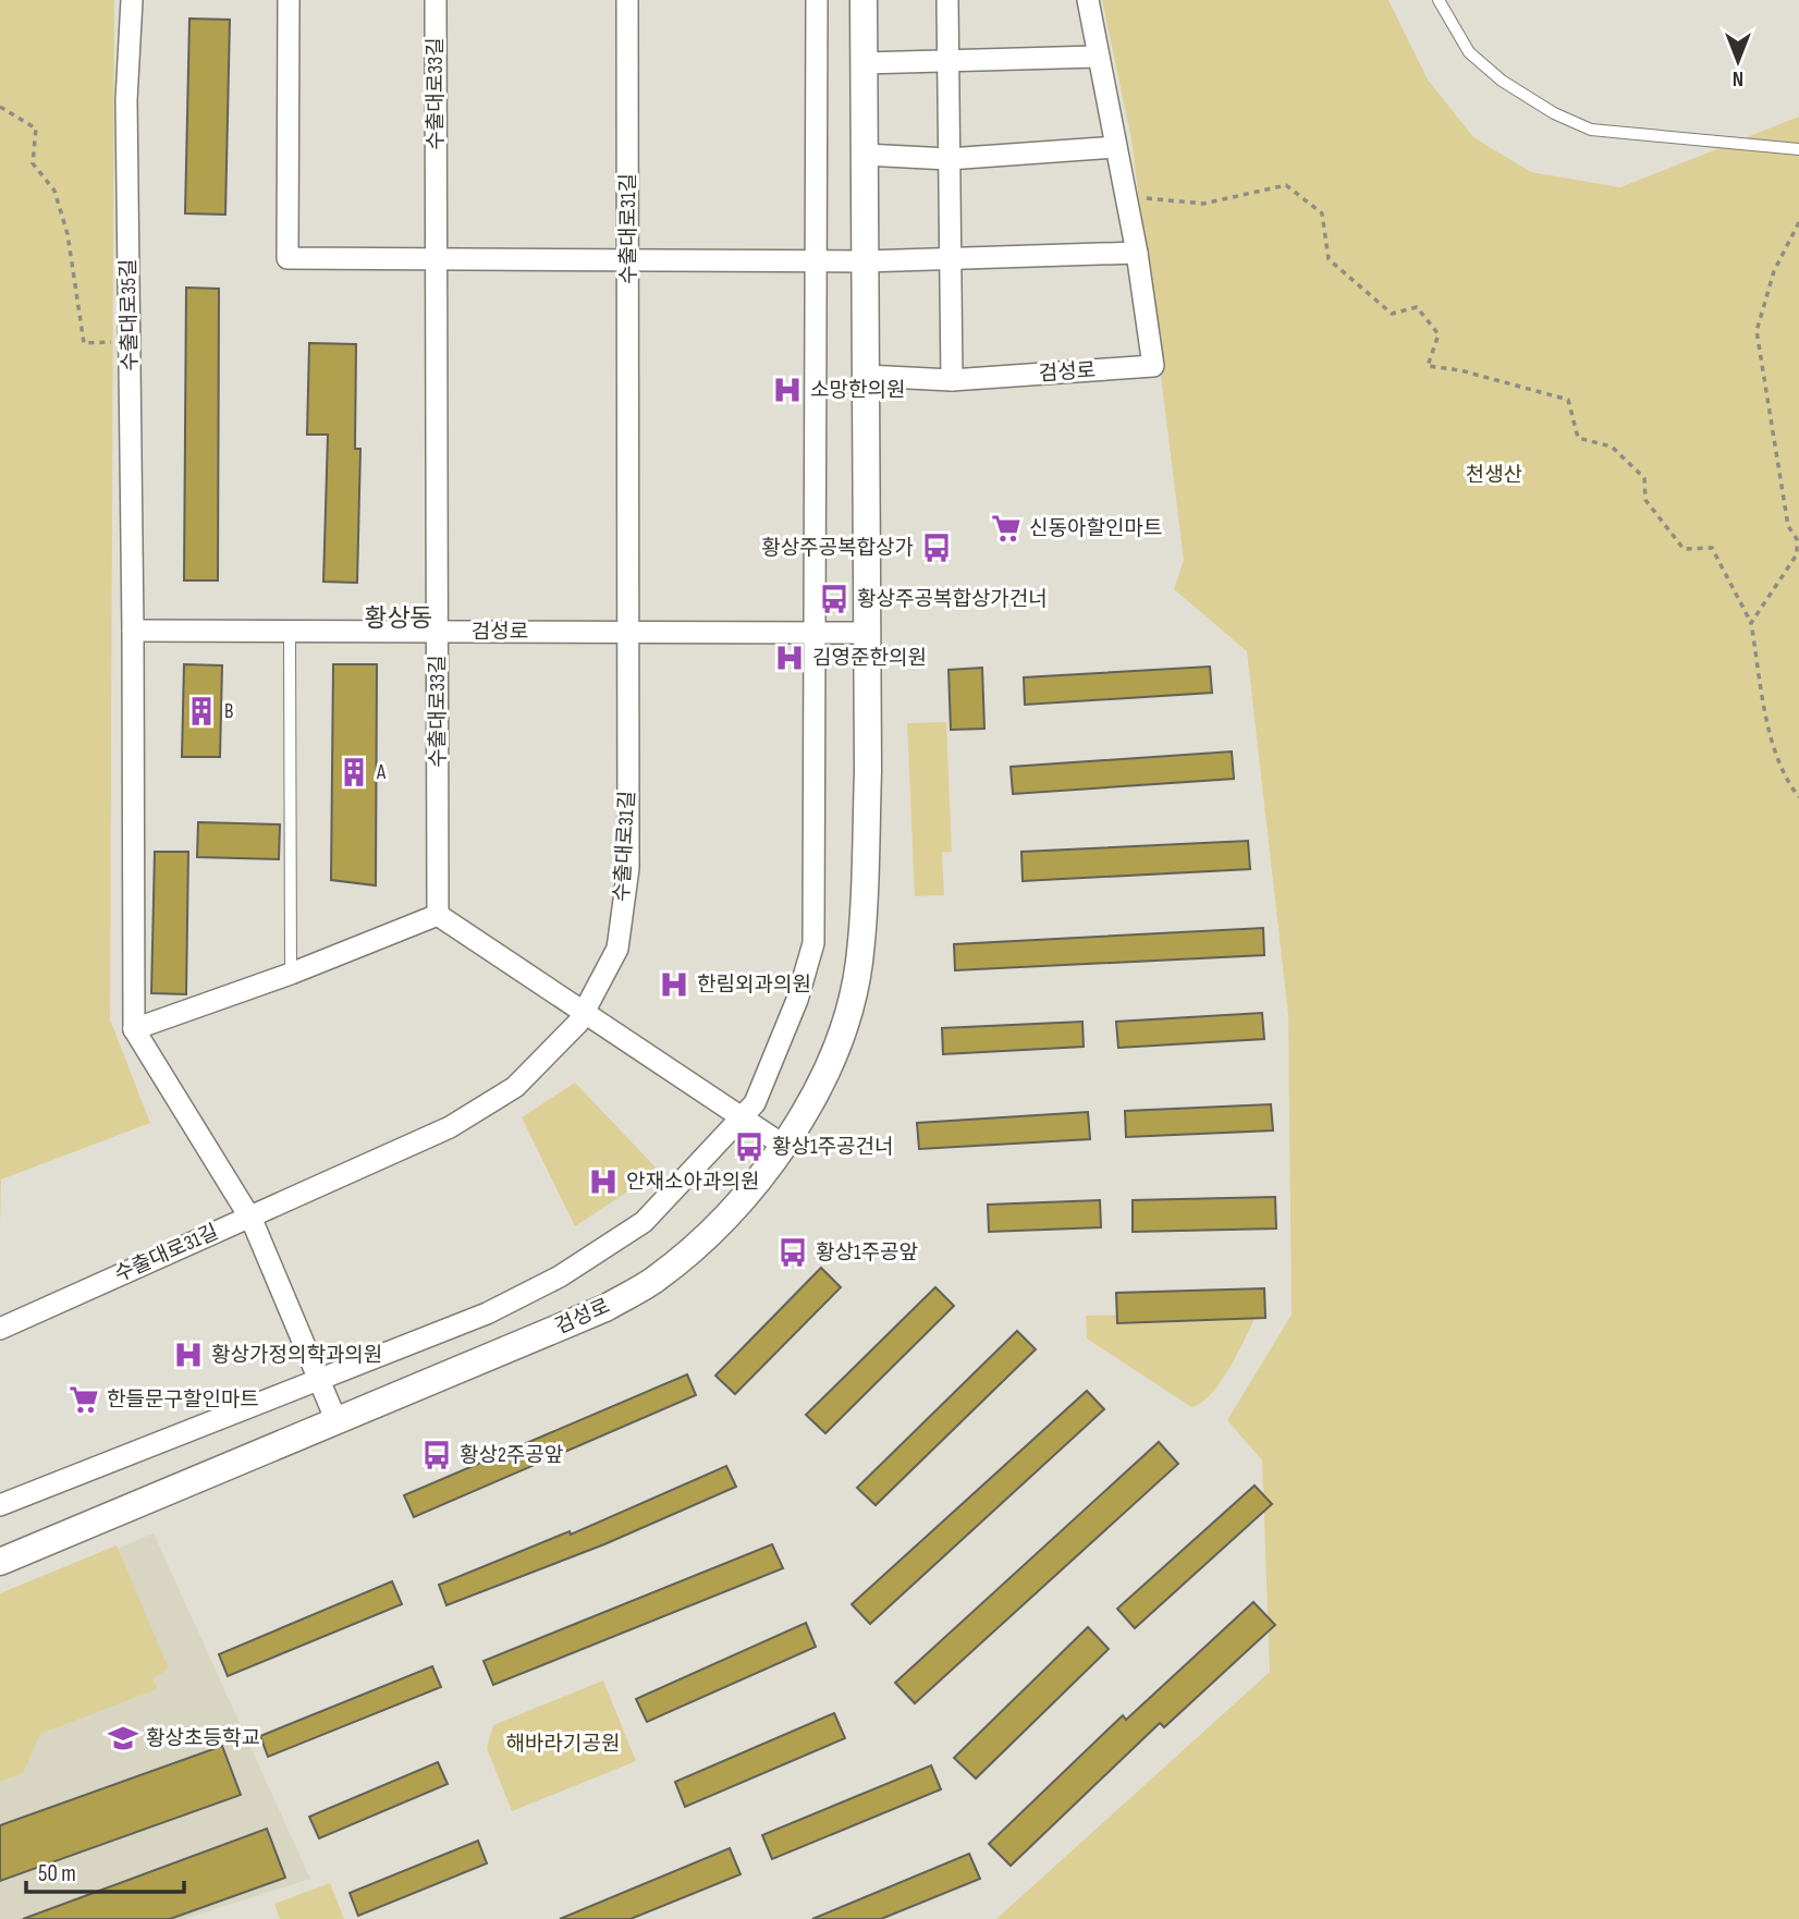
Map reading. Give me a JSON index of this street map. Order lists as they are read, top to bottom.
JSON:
{
  "streets": {
    "street": [
      "수출대로33길",
      "수출대로31길",
      "수출대로35길",
      "검성로"
    ]
  },
  "crossings": [
    ["수출대로33길", "검성로"],
    ["수출대로31길", "검성로"],
    ["수출대로35길", "검성로"]
  ],
  "districts": ["황상동"],
  "parks": ["천생산", "해바라기공원"],
  "places": {
    "hospital": [
      "소망한의원",
      "김영준한의원",
      "한림외과의원",
      "안재소아과의원",
      "황상가정의학과의원"
    ],
    "supermarket": ["신동아할인마트", "한들문구할인마트"],
    "bus stop": [
      "황상주공복합상가",
      "황상주공복합상가건너",
      "황상1주공건너",
      "황상1주공앞",
      "황상2주공앞"
    ],
    "building": ["B", "A"],
    "school or university": ["황상초등학교"]
  },
  "scale_bar": "50 m",
  "north": "bottom"
}
